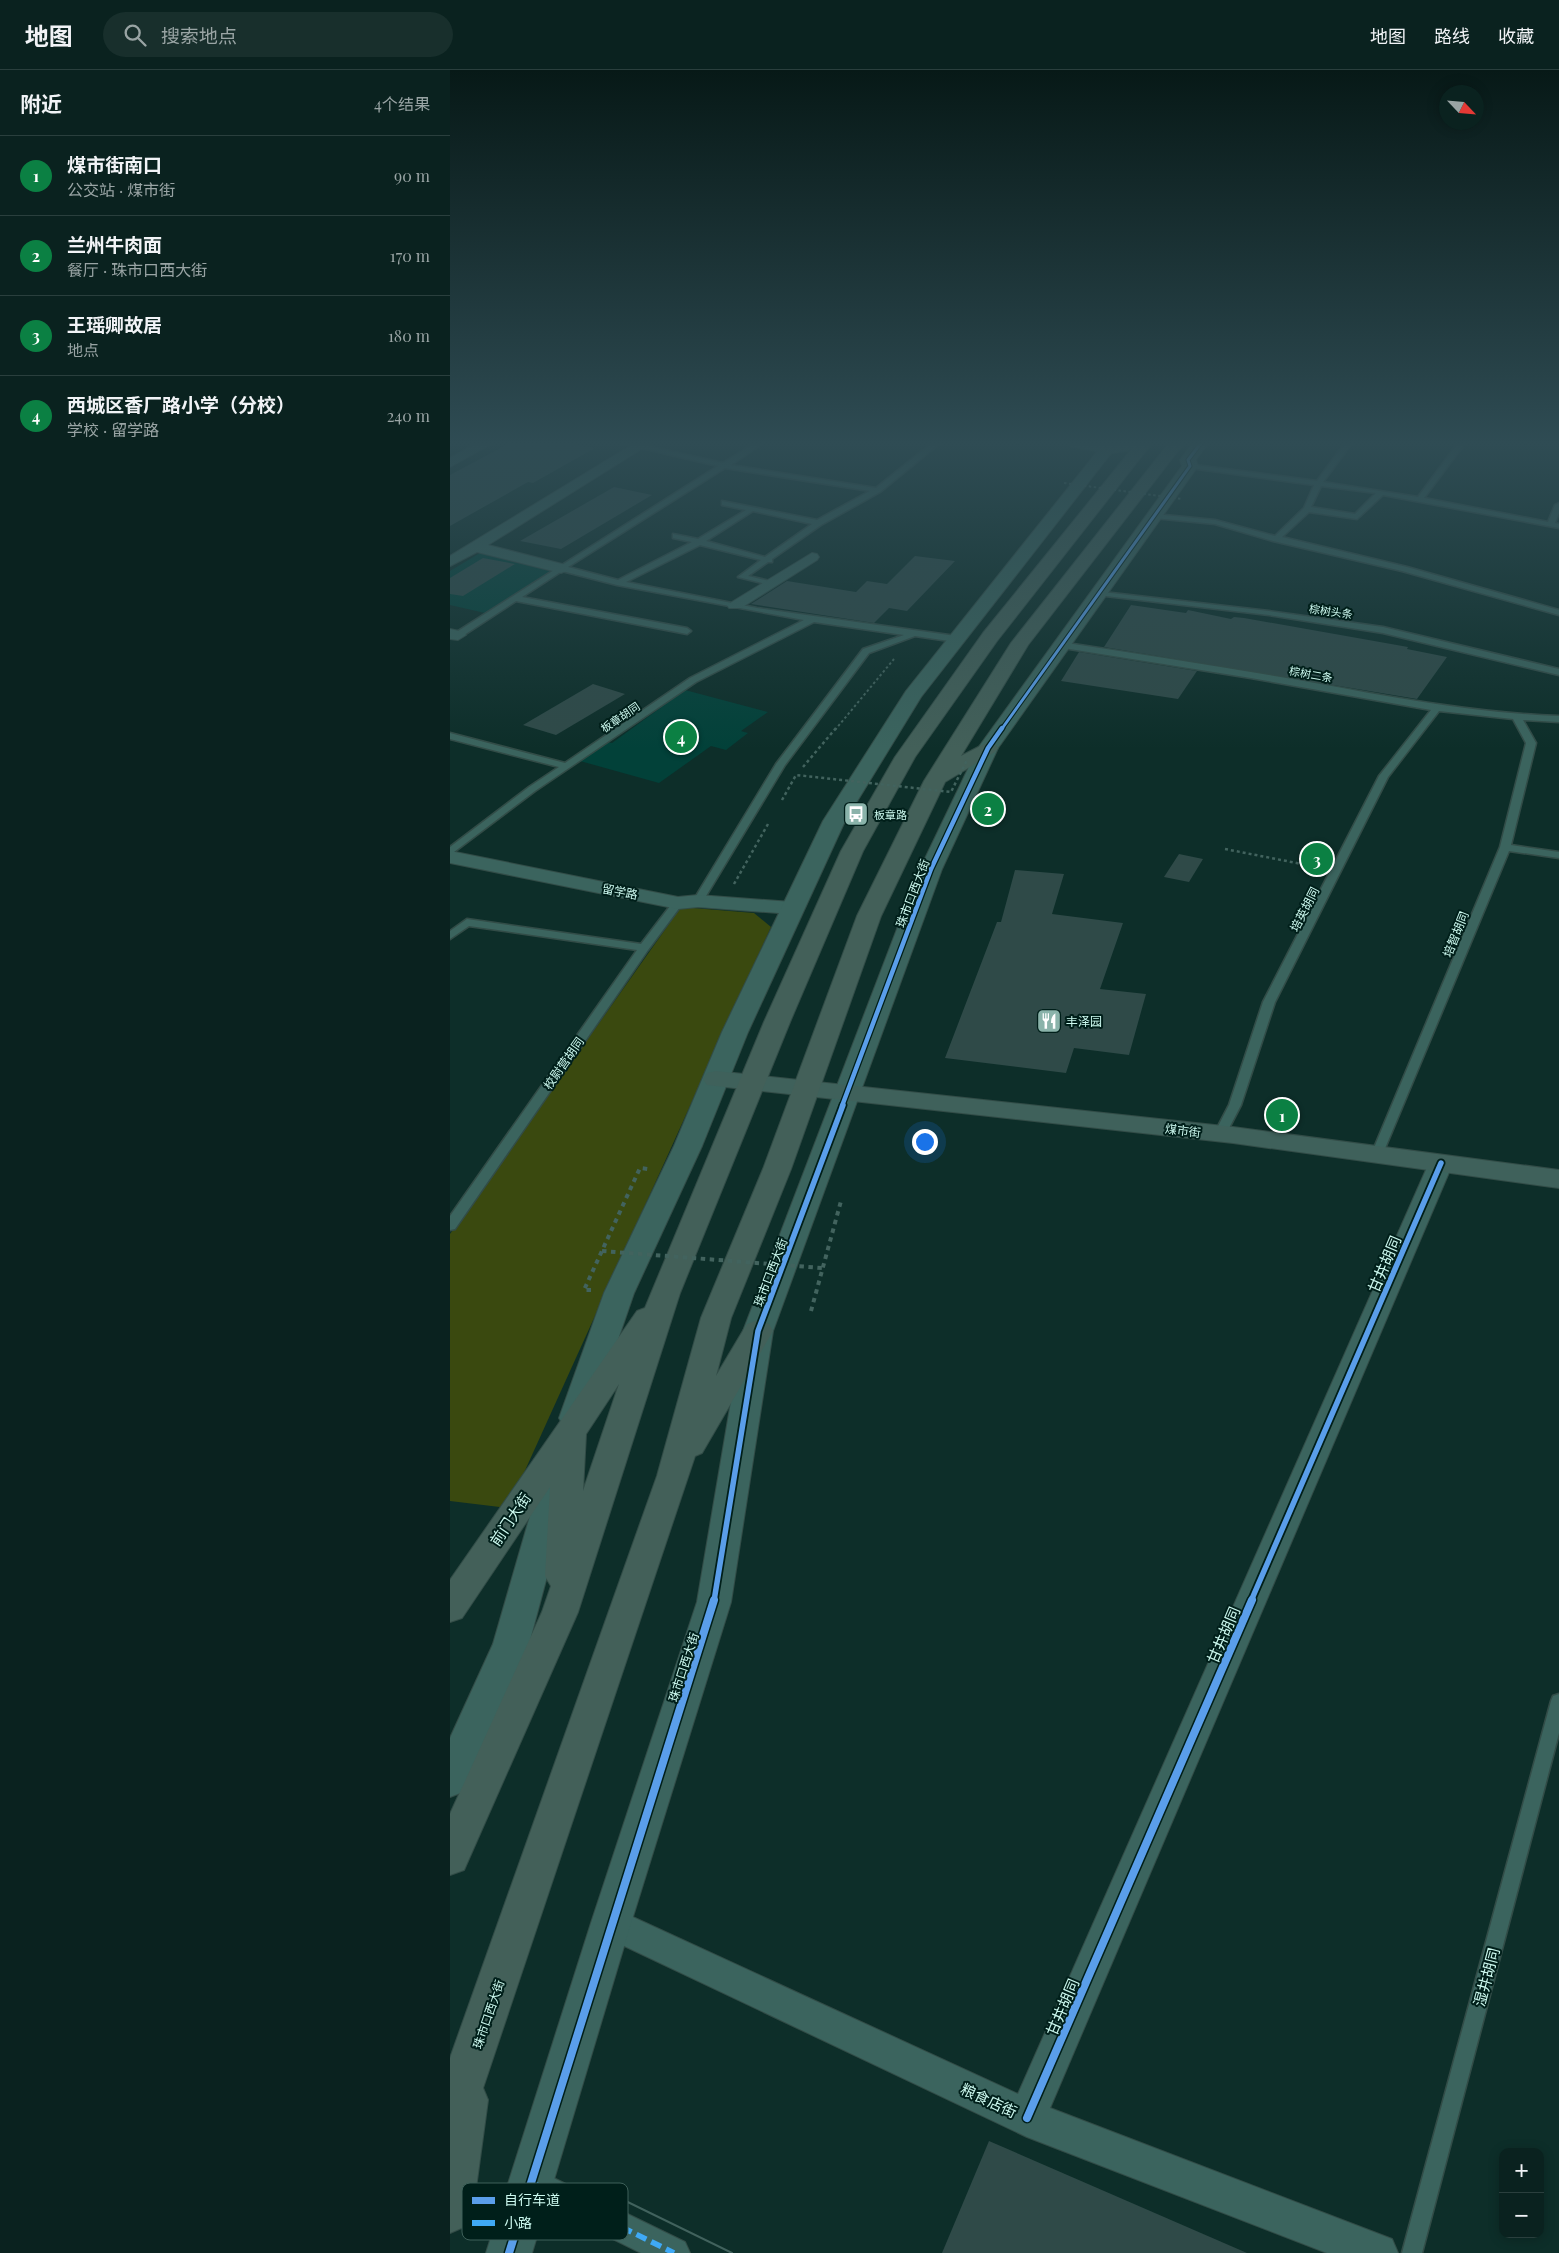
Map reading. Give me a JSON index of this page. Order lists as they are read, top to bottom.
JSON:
{
  "streets": {
    "main road": ["珠市口西大街", "煤市街", "前门大街"],
    "street": ["留学路", "甘井胡同", "粮食店街"],
    "lane": [
      "棕树头条",
      "棕树二条",
      "板章胡同",
      "培英胡同",
      "培智胡同",
      "校尉营胡同",
      "湿井胡同"
    ]
  },
  "crossings": [
    ["棕树头条", "珠市口西大街"],
    ["棕树二条", "珠市口西大街"],
    ["棕树二条", "培英胡同"],
    ["棕树二条", "培智胡同"],
    ["留学路", "校尉营胡同"],
    ["珠市口西大街", "煤市街"],
    ["珠市口西大街", "粮食店街"],
    ["培英胡同", "煤市街"],
    ["培智胡同", "煤市街"],
    ["煤市街", "甘井胡同"],
    ["甘井胡同", "粮食店街"]
  ],
  "places": {
    "bus stop": ["板章路"],
    "restaurant": ["丰泽园"]
  },
  "legend": ["自行车道", "小路"],
  "north": "bottom right",
  "page": {
    "header": "地图",
    "search": "搜索地点",
    "nav": ["地图", "路线", "收藏"],
    "heading": ["附近", "4个结果"],
    "list": [
      {
        "mark": "1",
        "name": "煤市街南口",
        "note": "公交站 · 煤市街",
        "value": "90 m"
      },
      {
        "mark": "2",
        "name": "兰州牛肉面",
        "note": "餐厅 · 珠市口西大街",
        "value": "170 m"
      },
      {
        "mark": "3",
        "name": "王瑶卿故居",
        "note": "地点",
        "value": "180 m"
      },
      {
        "mark": "4",
        "name": "西城区香厂路小学（分校）",
        "note": "学校 · 留学路",
        "value": "240 m"
      }
    ],
    "pins": [
      "4",
      "2",
      "3",
      "1"
    ],
    "map_buttons": ["+", "−"]
  }
}
